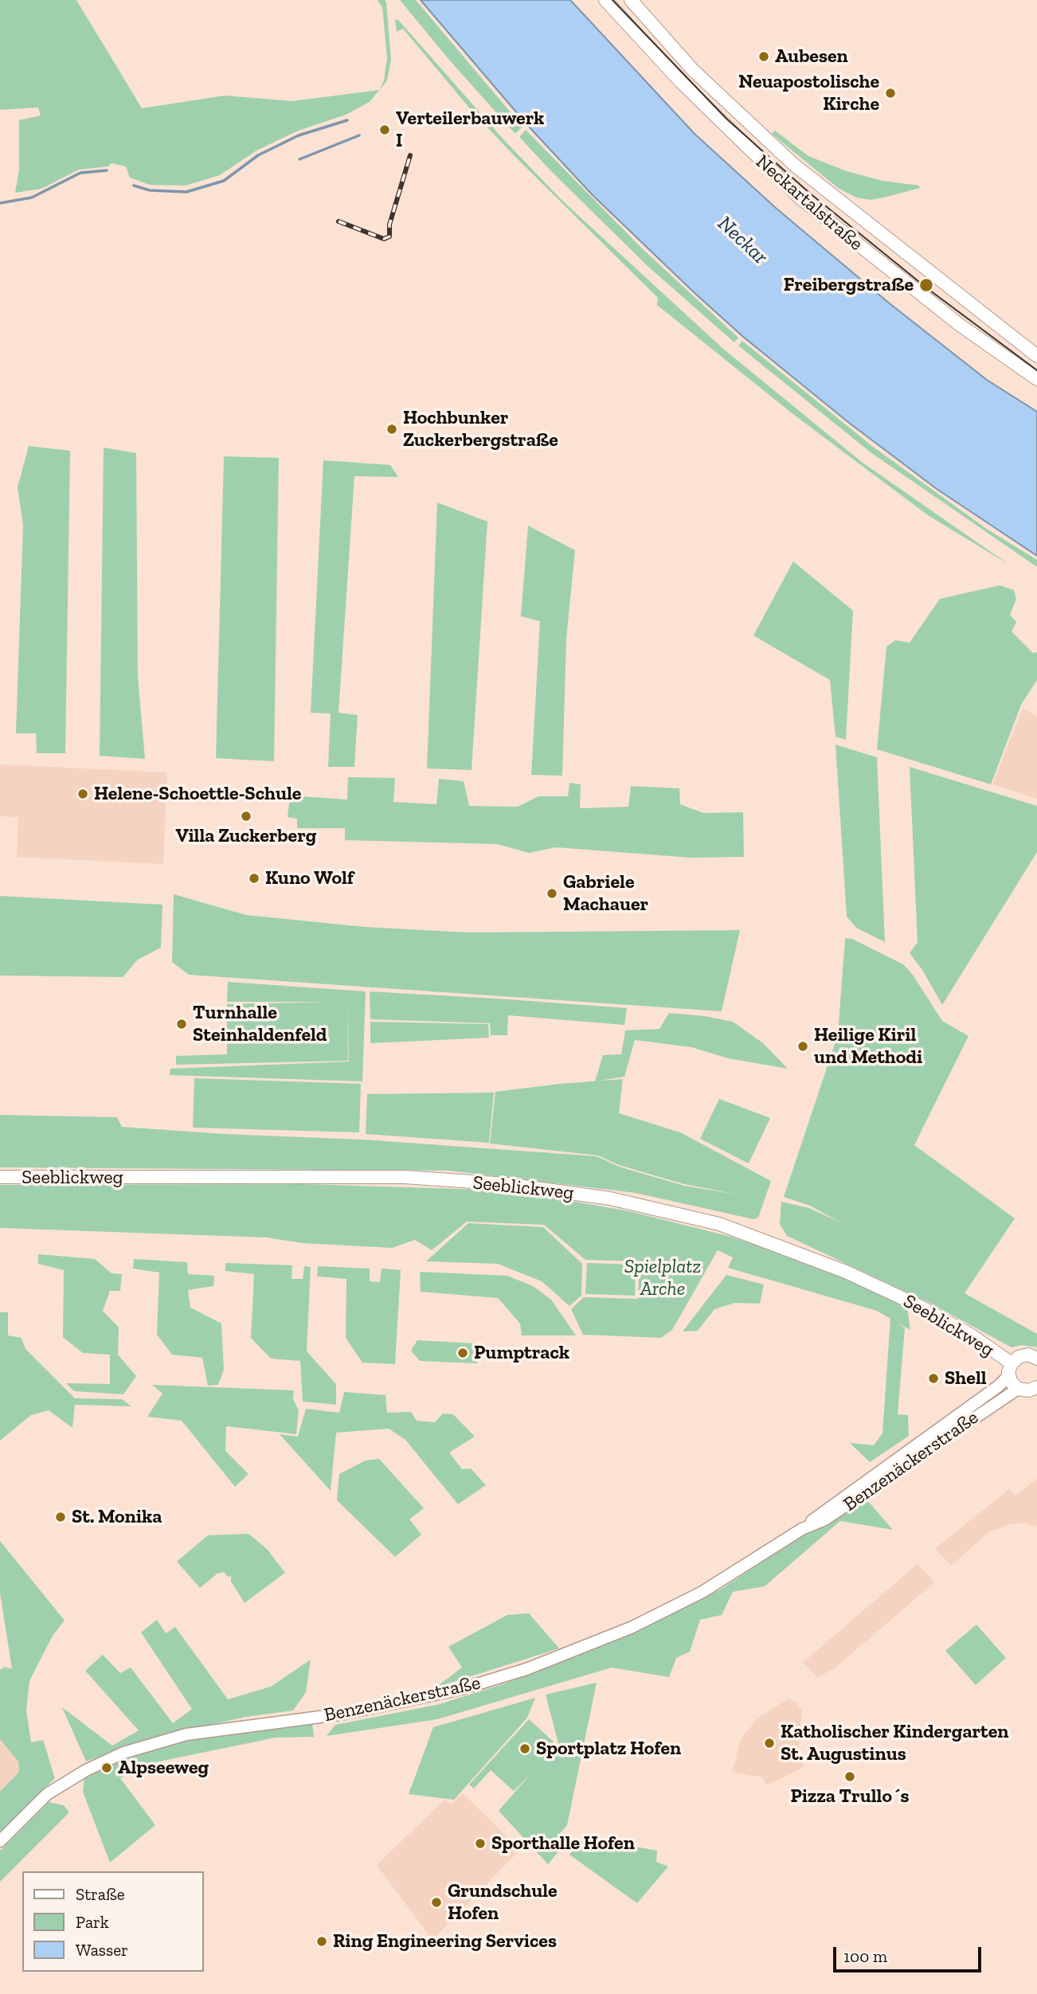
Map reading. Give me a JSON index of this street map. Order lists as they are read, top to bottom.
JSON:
{
  "streets": {
    "main road": ["Neckartalstraße", "Seeblickweg"],
    "street": ["Benzenäckerstraße"]
  },
  "crossings": [
    ["Seeblickweg", "Benzenäckerstraße"]
  ],
  "water": ["Neckar"],
  "parks": ["Spielplatz Arche"],
  "places": [
    "Aubesen",
    "Neuapostolische Kirche",
    "Verteilerbauwerk I",
    "Freibergstraße",
    "Hochbunker Zuckerbergstraße",
    "Helene-Schoettle-Schule",
    "Villa Zuckerberg",
    "Kuno Wolf",
    "Gabriele Machauer",
    "Turnhalle Steinhaldenfeld",
    "Heilige Kiril und Methodi",
    "Pumptrack",
    "Shell",
    "St. Monika",
    "Katholischer Kindergarten St. Augustinus",
    "Sportplatz Hofen",
    "Alpseeweg",
    "Pizza Trullo´s",
    "Sporthalle Hofen",
    "Grundschule Hofen",
    "Ring Engineering Services"
  ],
  "legend": ["Straße", "Park", "Wasser"],
  "scale_bar": "100 m"
}
